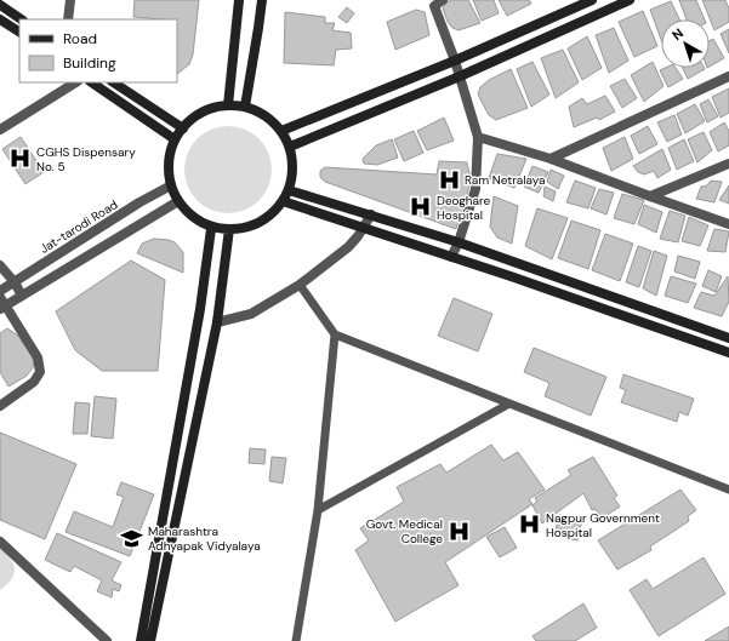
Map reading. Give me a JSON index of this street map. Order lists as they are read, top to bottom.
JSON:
{
  "streets": {
    "street": ["Jat-tarodi Road"]
  },
  "places": {
    "hospital": [
      "CGHS Dispensary No. 5",
      "Ram Netralaya",
      "Deoghare Hospital",
      "Nagpur Government Hospital",
      "Govt. Medical College"
    ],
    "school or university": ["Maharashtra Adhyapak Vidyalaya"]
  },
  "legend": ["Road", "Building"],
  "north": "top left"
}
